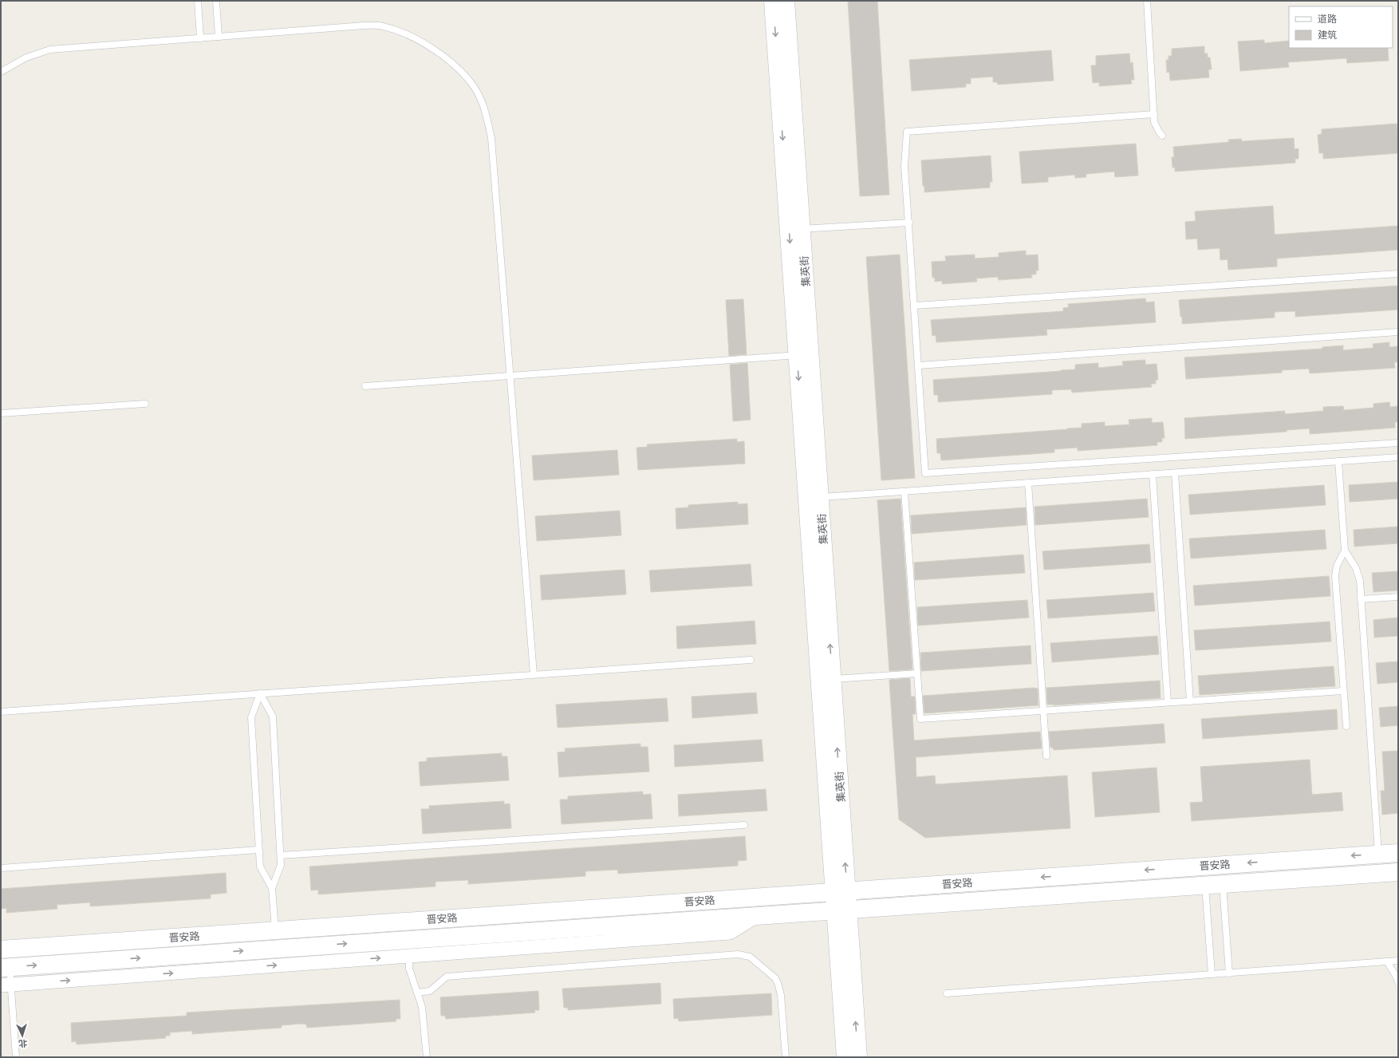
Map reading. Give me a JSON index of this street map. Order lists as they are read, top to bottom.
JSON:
{
  "streets": {
    "main road": ["集英街", "晋安路"]
  },
  "crossings": [
    ["集英街", "晋安路"]
  ],
  "legend": ["道路", "建筑"],
  "north": "bottom"
}
